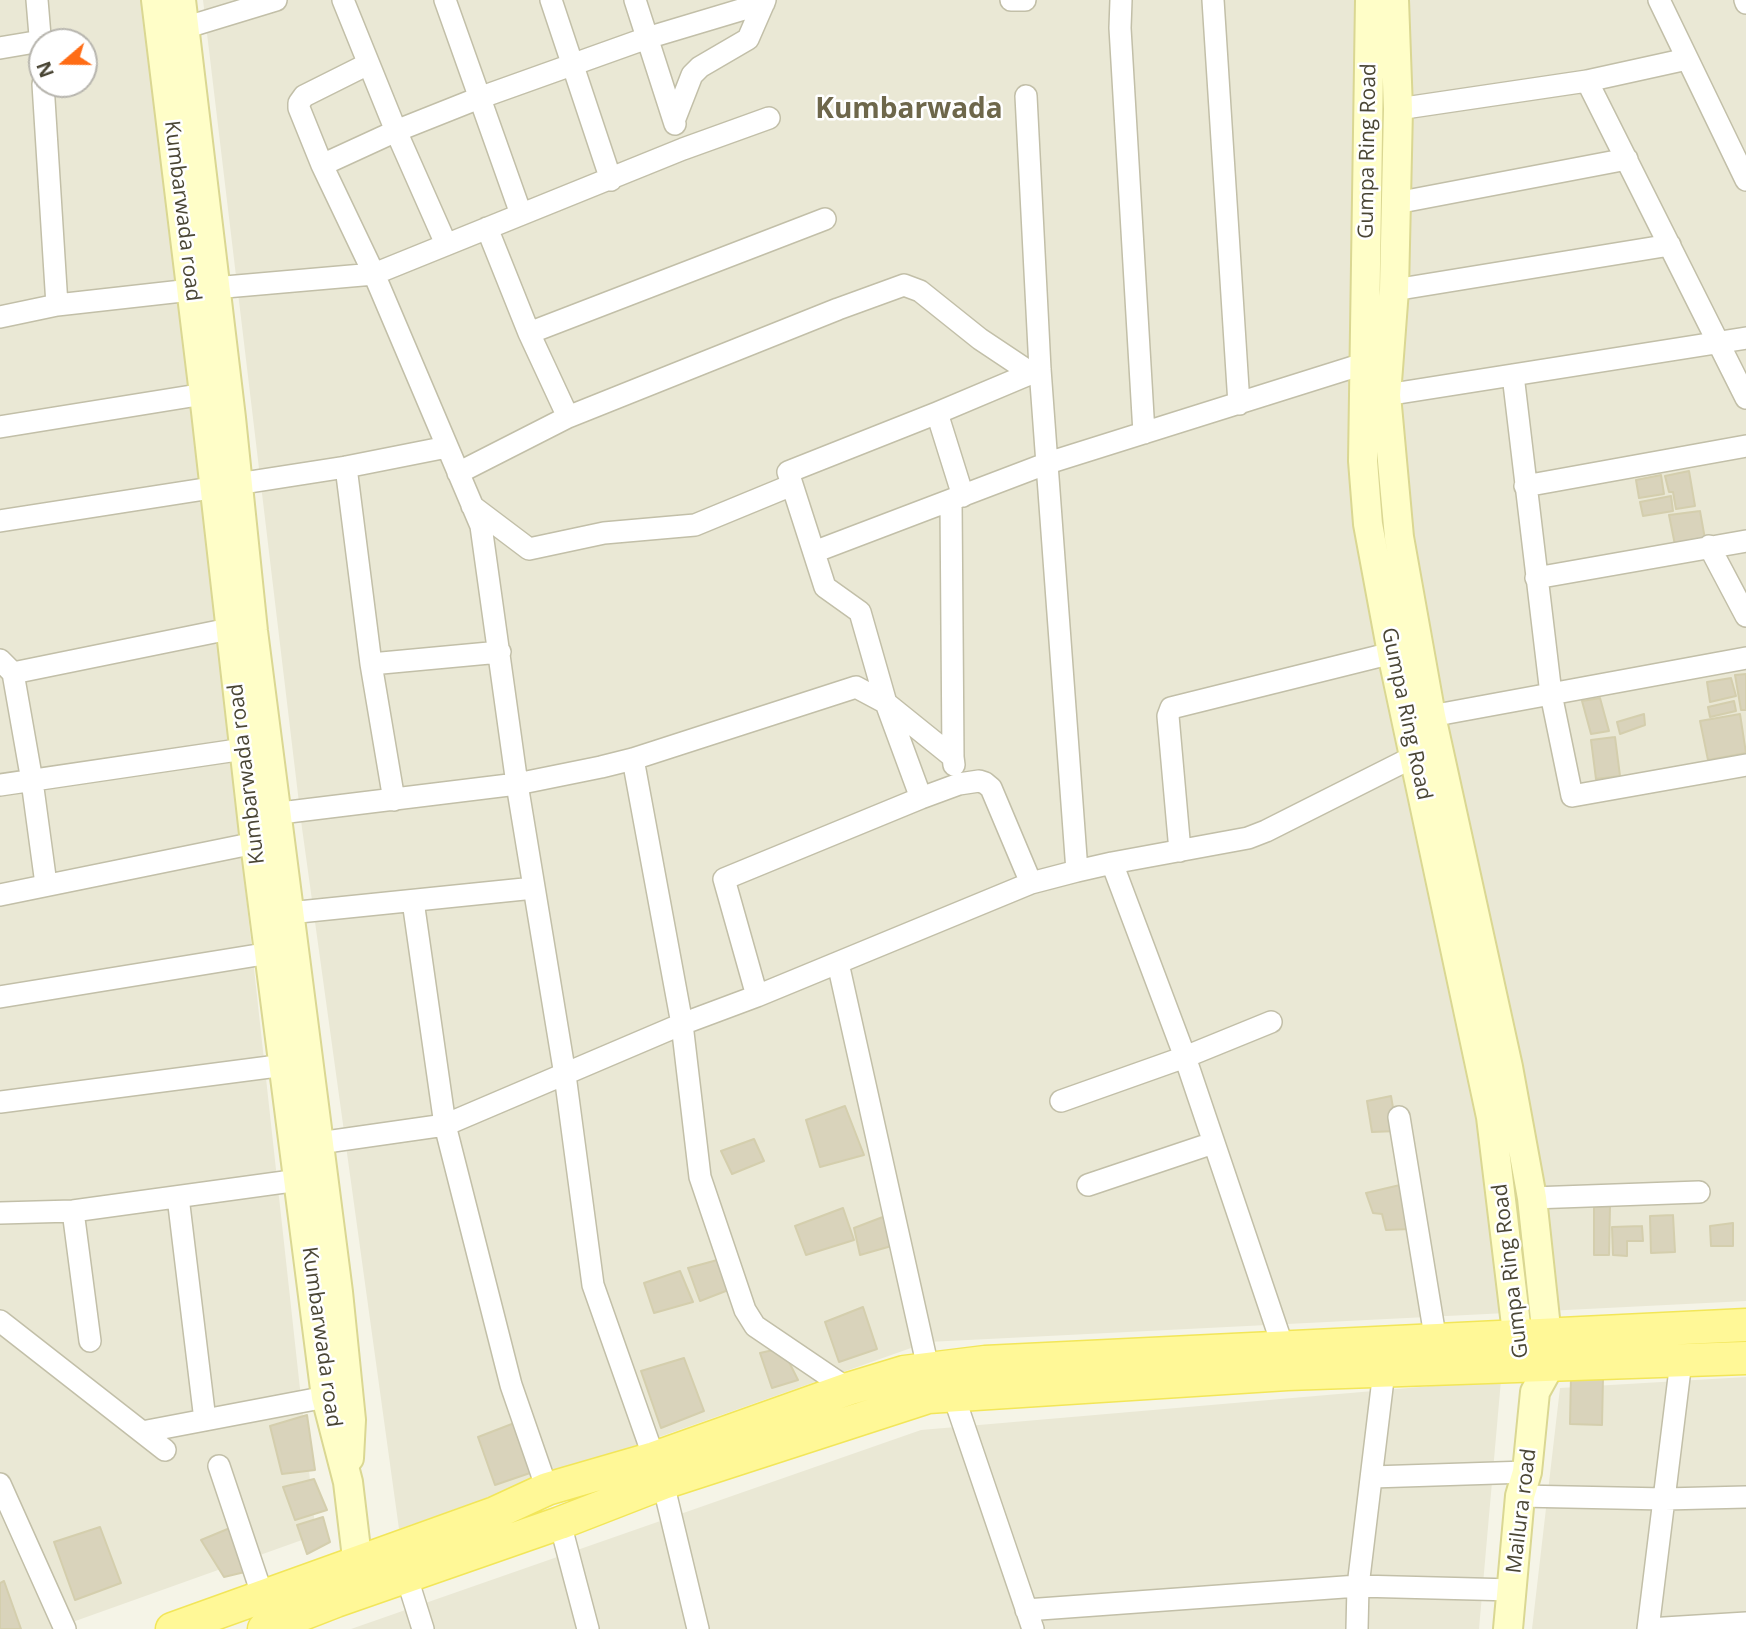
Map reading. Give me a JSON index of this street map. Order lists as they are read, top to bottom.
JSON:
{
  "streets": {
    "street": ["Gumpa Ring Road", "Kumbarwada road", "Mailura road"]
  },
  "crossings": [
    ["Gumpa Ring Road", "Mailura road"]
  ],
  "districts": ["Kumbarwada"],
  "north": "left"
}
